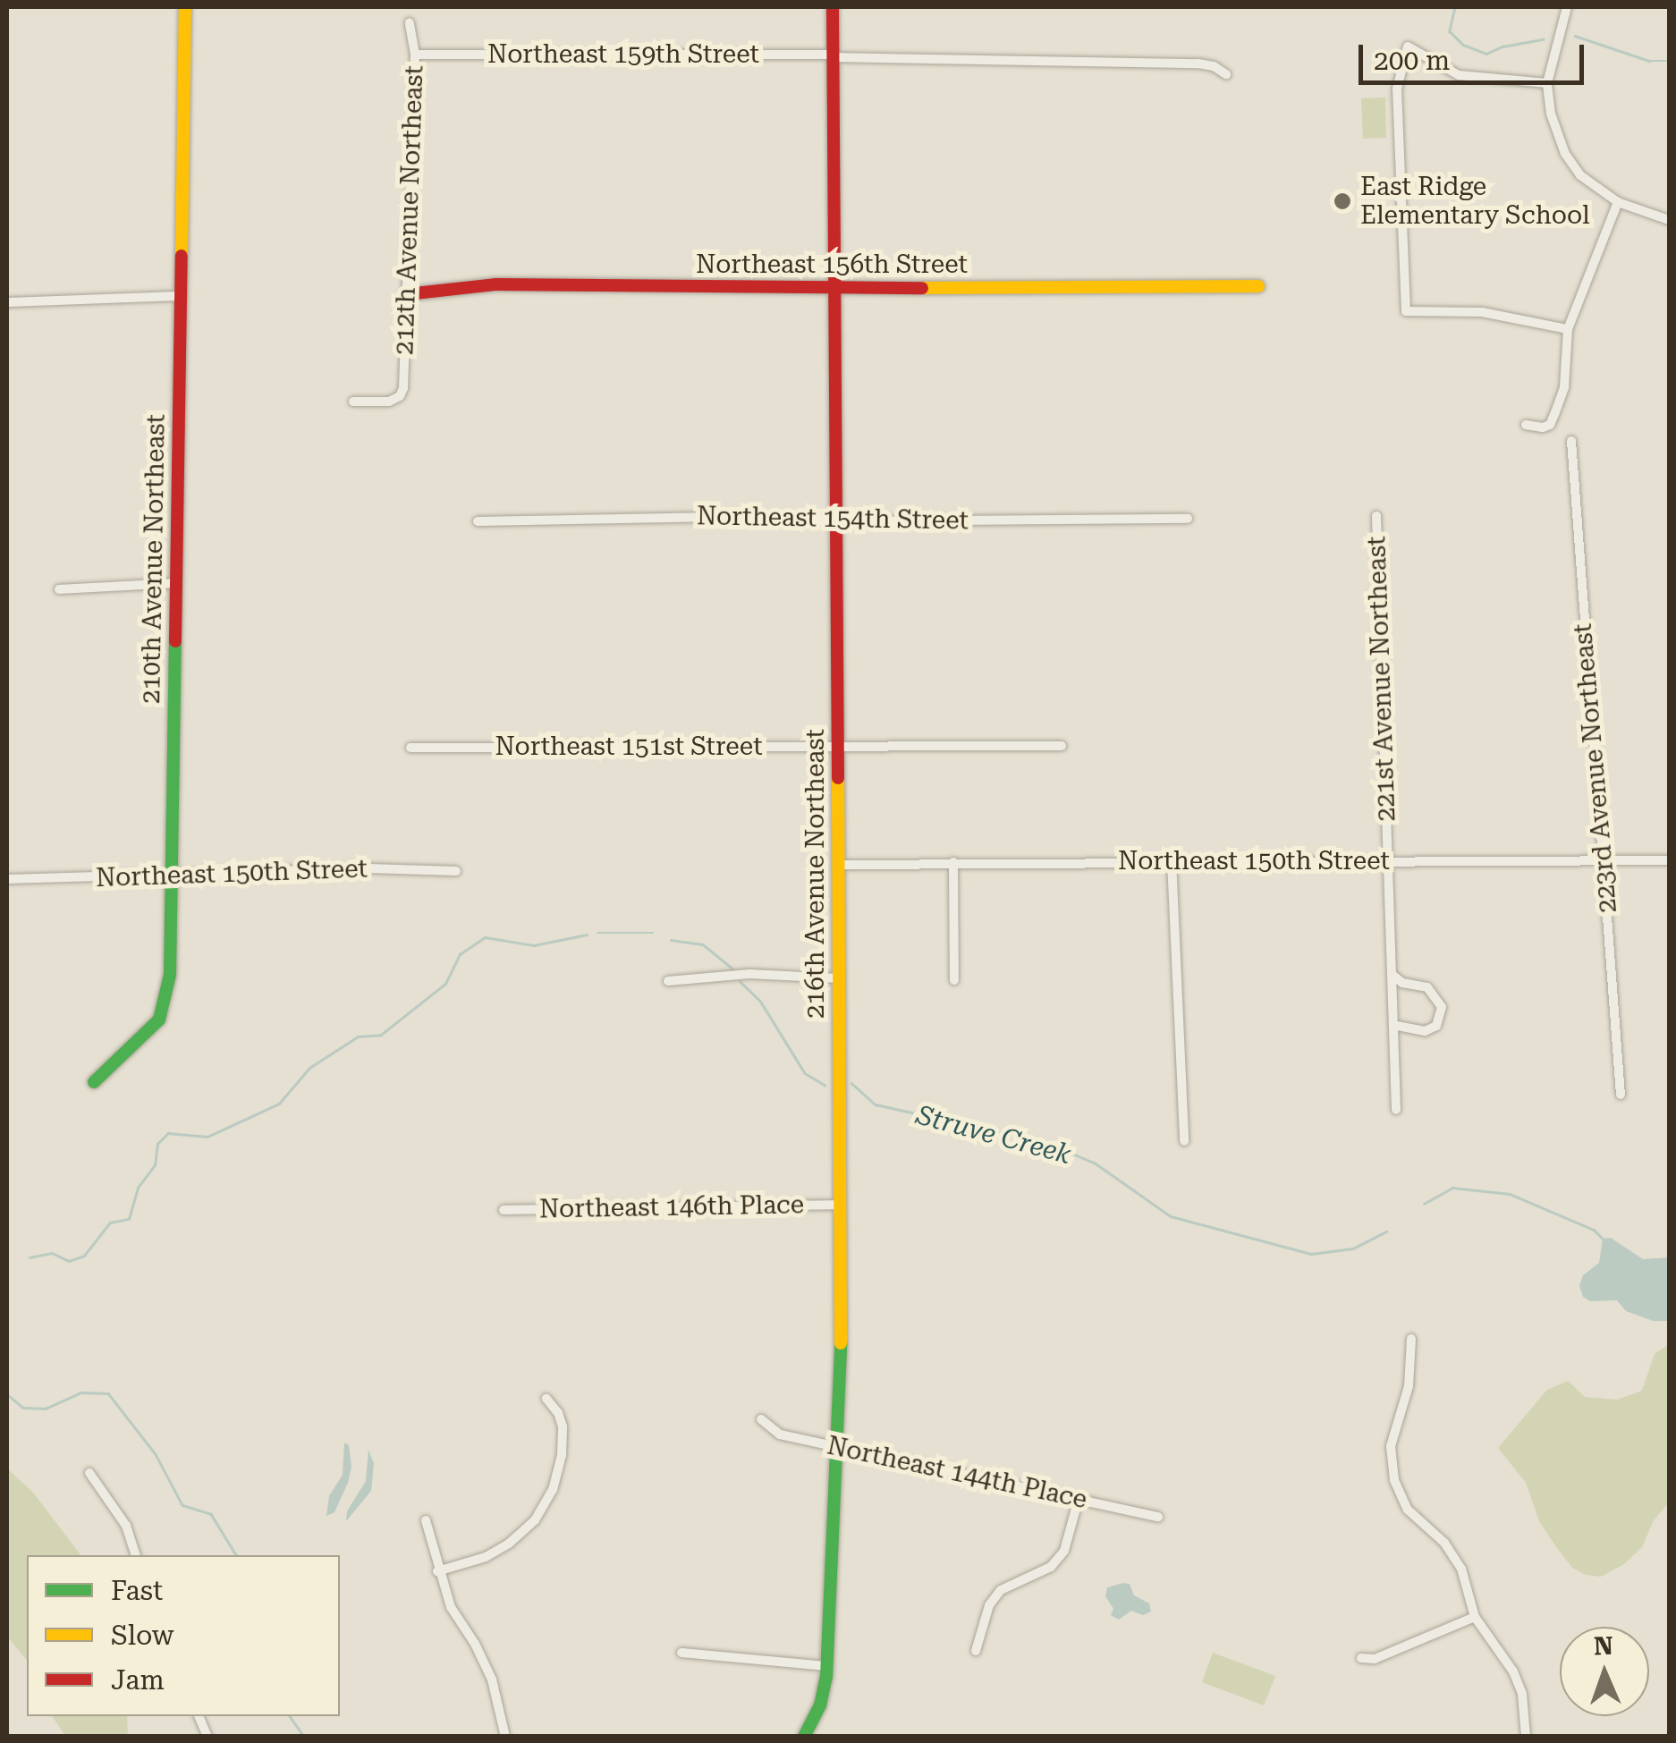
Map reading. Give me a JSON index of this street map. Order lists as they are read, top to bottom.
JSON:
{
  "streets": {
    "street": [
      "Northeast 159th Street",
      "212th Avenue Northeast",
      "Northeast 156th Street",
      "Northeast 154th Street",
      "210th Avenue Northeast",
      "221st Avenue Northeast",
      "Northeast 151st Street",
      "223rd Avenue Northeast",
      "Northeast 150th Street",
      "216th Avenue Northeast",
      "Northeast 146th Place",
      "Northeast 144th Place"
    ]
  },
  "crossings": [
    ["Northeast 159th Street", "212th Avenue Northeast"],
    ["Northeast 159th Street", "216th Avenue Northeast"],
    ["212th Avenue Northeast", "Northeast 156th Street"],
    ["Northeast 156th Street", "216th Avenue Northeast"],
    ["Northeast 154th Street", "216th Avenue Northeast"],
    ["210th Avenue Northeast", "Northeast 150th Street"],
    ["221st Avenue Northeast", "Northeast 150th Street"],
    ["Northeast 151st Street", "216th Avenue Northeast"],
    ["223rd Avenue Northeast", "Northeast 150th Street"],
    ["Northeast 150th Street", "216th Avenue Northeast"],
    ["216th Avenue Northeast", "Northeast 146th Place"],
    ["216th Avenue Northeast", "Northeast 144th Place"]
  ],
  "water": ["Struve Creek"],
  "places": ["East Ridge Elementary School"],
  "legend": ["Fast", "Slow", "Jam"],
  "scale_bar": "200 m",
  "north": "top"
}
